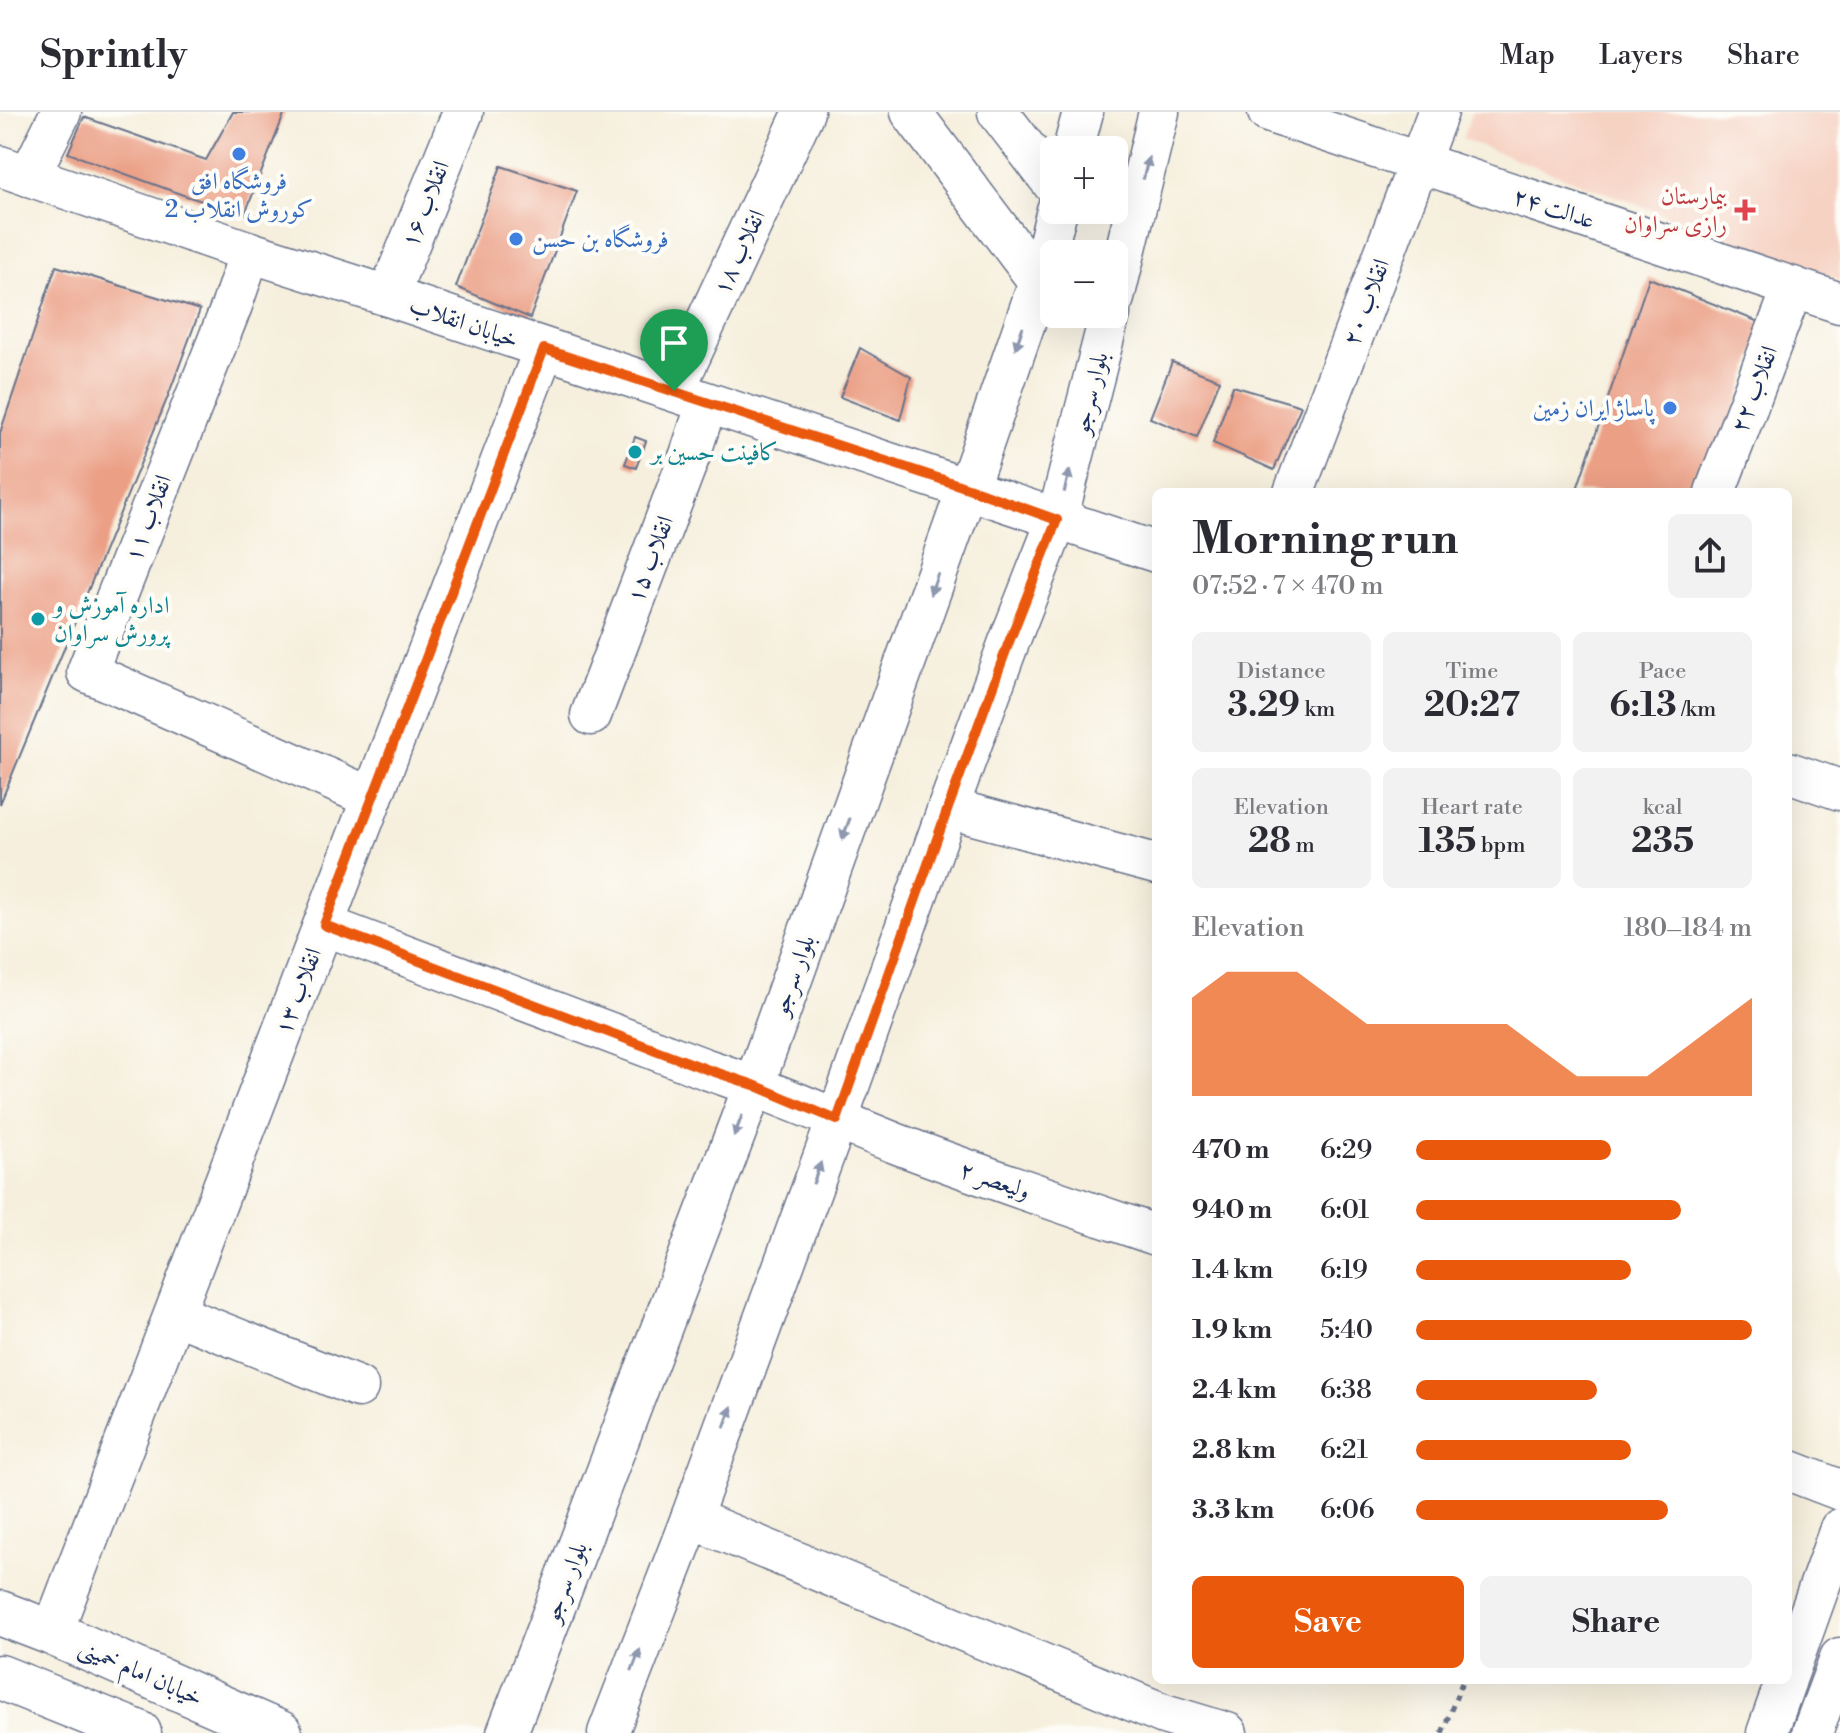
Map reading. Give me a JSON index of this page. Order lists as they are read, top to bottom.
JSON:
{
  "streets": {
    "main road": ["خیابان امام خمینی"],
    "street": [
      "انقلاب ۱۶",
      "عدالت ۲۴",
      "انقلاب ۱۸",
      "انقلاب ۲۰",
      "خیابان انقلاب",
      "انقلاب ۲۲",
      "بلوار سرجو",
      "انقلاب ۱۱",
      "انقلاب ۱۵",
      "انقلاب ۱۳",
      "ولیعصر ۲"
    ]
  },
  "crossings": [
    ["انقلاب ۱۶", "خیابان انقلاب"],
    ["عدالت ۲۴", "انقلاب ۲۰"],
    ["عدالت ۲۴", "انقلاب ۲۲"],
    ["انقلاب ۱۸", "خیابان انقلاب"],
    ["انقلاب ۱۸", "انقلاب ۱۵"],
    ["خیابان انقلاب", "بلوار سرجو"],
    ["خیابان انقلاب", "انقلاب ۱۱"],
    ["خیابان انقلاب", "انقلاب ۱۵"],
    ["خیابان انقلاب", "انقلاب ۱۳"],
    ["بلوار سرجو", "ولیعصر ۲"],
    ["انقلاب ۱۱", "انقلاب ۱۳"],
    ["انقلاب ۱۳", "ولیعصر ۲"],
    ["انقلاب ۱۳", "خیابان امام خمینی"]
  ],
  "places": {
    "other": [
      "فروشگاه افق کوروش انقلاب 2",
      "فروشگاه بن حسن",
      "پاساژ ایران زمین",
      "کافینت حسین بر",
      "اداره آموزش و پرورش سراوان"
    ],
    "health": ["بیمارستان رازی سراوان"]
  },
  "page": {
    "header": "Sprintly",
    "nav": ["Map", "Layers", "Share"],
    "map_buttons": ["+", "−"],
    "heading": ["Morning run", "07:52 · 7 × 470 m"],
    "stats": [
      ["Distance", "3.29 km"],
      ["Time", "20:27"],
      ["Pace", "6:13 /km"],
      ["Elevation", "28 m"],
      ["Heart rate", "135 bpm"],
      ["kcal", "235"]
    ],
    "chart": ["Elevation", "180–184 m"],
    "list": [
      {
        "name": "470 m",
        "note": "6:29"
      },
      {
        "name": "940 m",
        "note": "6:01"
      },
      {
        "name": "1.4 km",
        "note": "6:19"
      },
      {
        "name": "1.9 km",
        "note": "5:40"
      },
      {
        "name": "2.4 km",
        "note": "6:38"
      },
      {
        "name": "2.8 km",
        "note": "6:21"
      },
      {
        "name": "3.3 km",
        "note": "6:06"
      }
    ],
    "buttons": ["Save", "Share"]
  }
}
